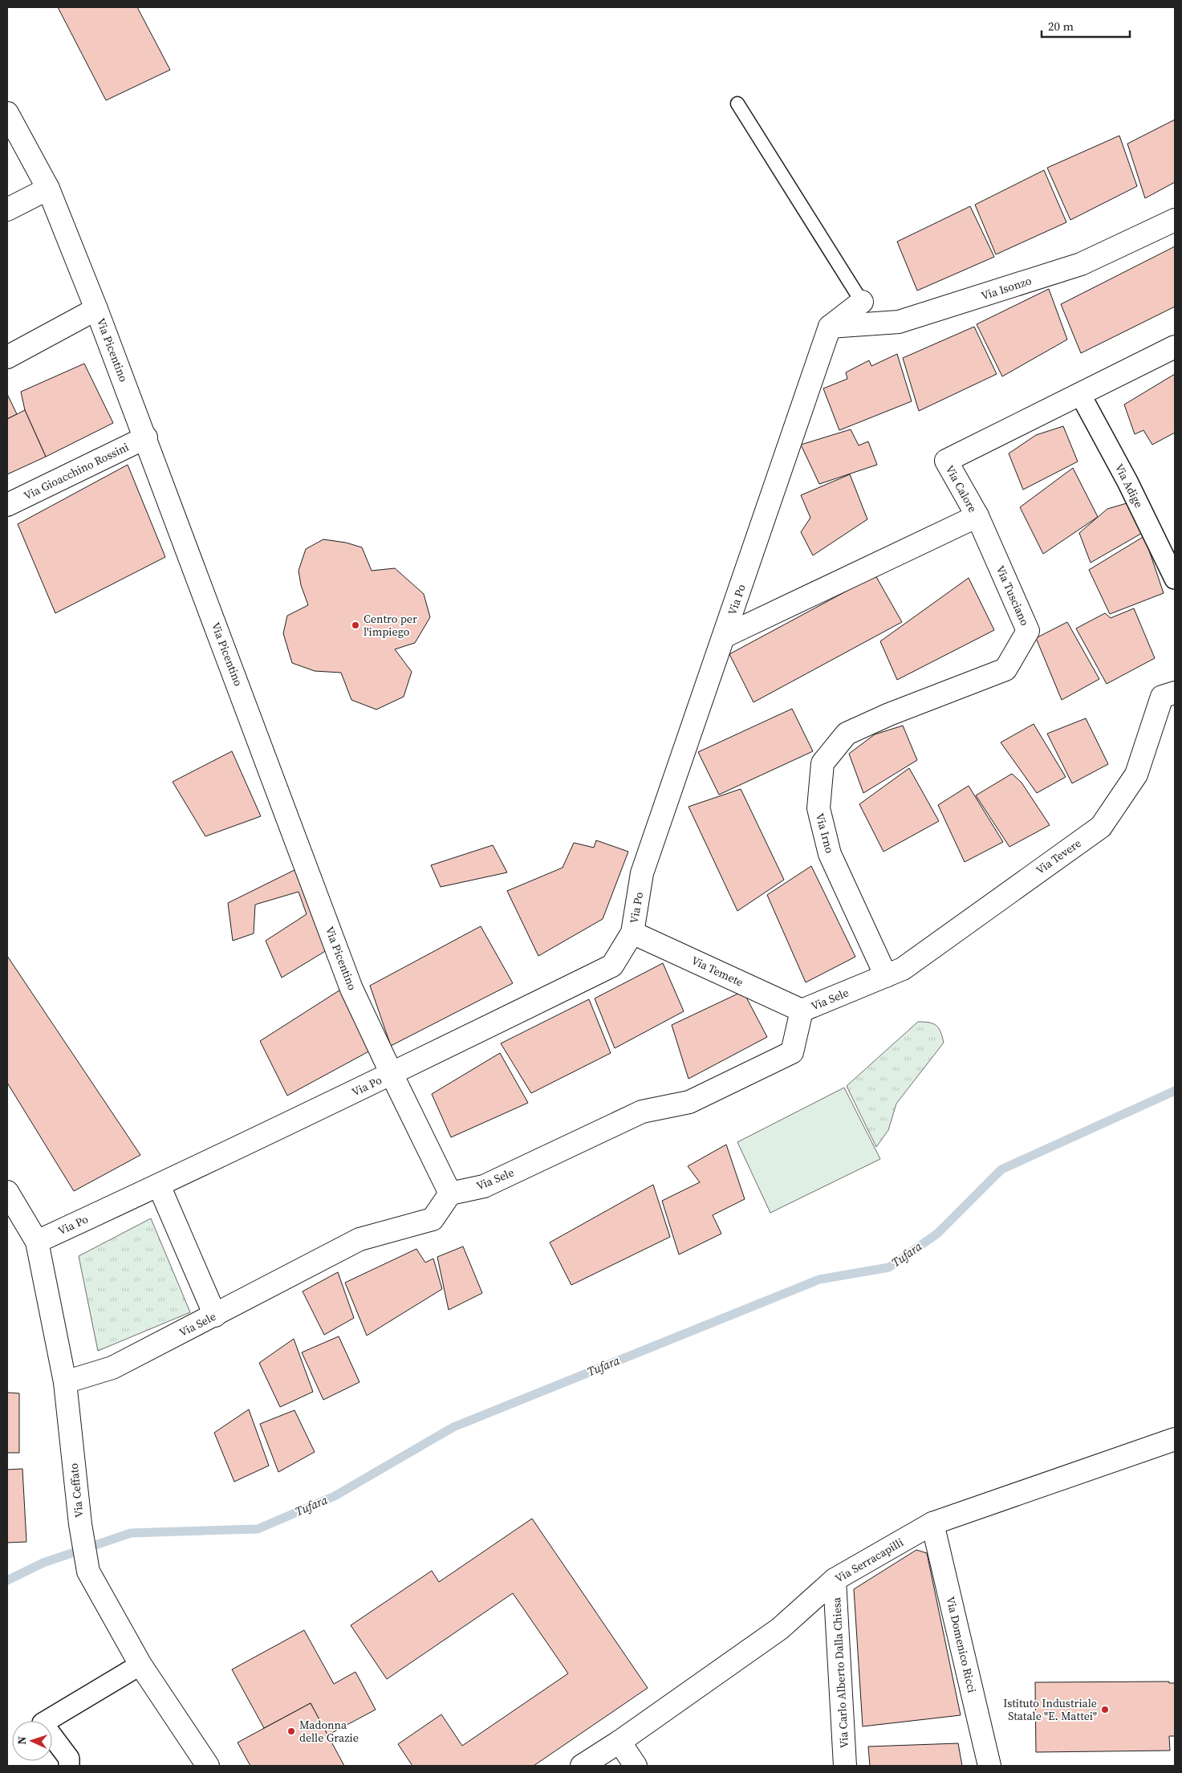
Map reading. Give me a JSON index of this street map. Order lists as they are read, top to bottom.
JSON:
{
  "streets": {
    "street": [
      "Via Isonzo",
      "Via Picentino",
      "Via Gioacchino Rossini",
      "Via Adige",
      "Via Calore",
      "Via Tusciano",
      "Via Po",
      "Via Irno",
      "Via Tevere",
      "Via Temete",
      "Via Sele",
      "Via Ceffato",
      "Via Serracapilli",
      "Via Domenico Ricci",
      "Via Carlo Alberto Dalla Chiesa"
    ]
  },
  "crossings": [
    ["Via Isonzo", "Via Po"],
    ["Via Picentino", "Via Gioacchino Rossini"],
    ["Via Picentino", "Via Po"],
    ["Via Picentino", "Via Sele"],
    ["Via Adige", "Via Calore"],
    ["Via Calore", "Via Tusciano"],
    ["Via Calore", "Via Po"],
    ["Via Tusciano", "Via Irno"],
    ["Via Po", "Via Temete"],
    ["Via Po", "Via Ceffato"],
    ["Via Irno", "Via Tevere"],
    ["Via Irno", "Via Sele"],
    ["Via Tevere", "Via Sele"],
    ["Via Temete", "Via Sele"],
    ["Via Sele", "Via Ceffato"],
    ["Via Serracapilli", "Via Domenico Ricci"],
    ["Via Serracapilli", "Via Carlo Alberto Dalla Chiesa"]
  ],
  "water": ["Tufara"],
  "places": ["Centro per l'impiego", "Istituto Industriale Statale \"E. Mattei\"", "Madonna delle Grazie"],
  "scale_bar": "20 m",
  "north": "left"
}
